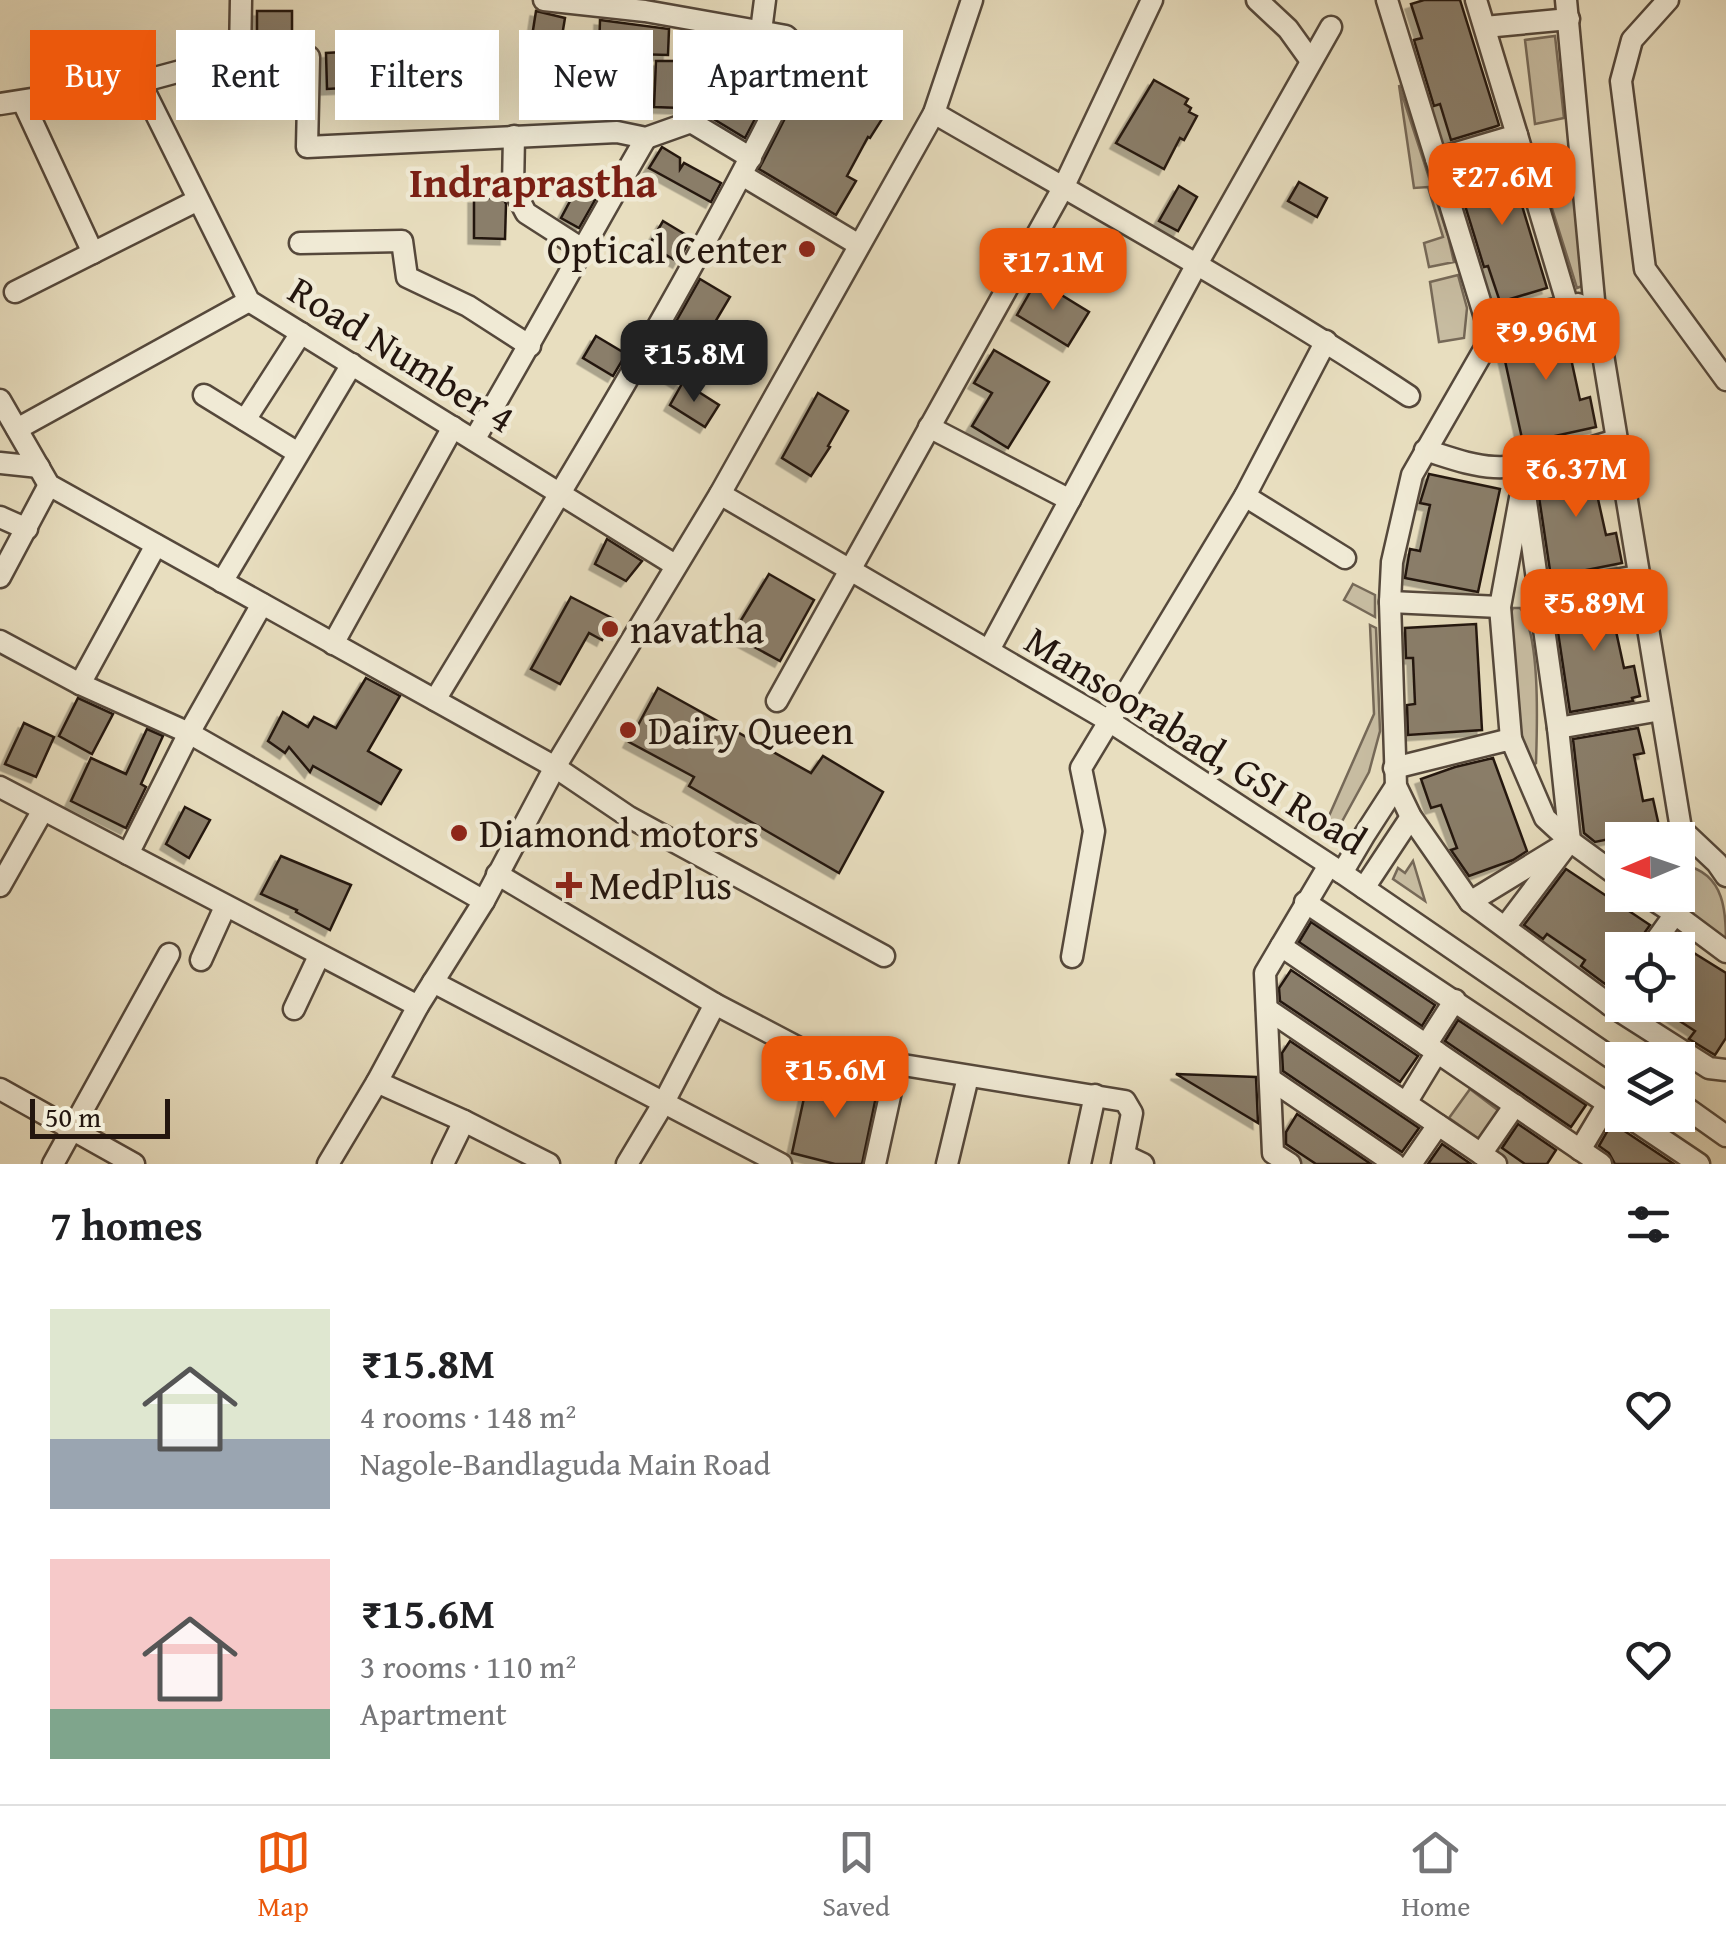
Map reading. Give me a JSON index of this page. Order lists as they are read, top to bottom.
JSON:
{
  "streets": {
    "street": ["Road Number 4", "Mansoorabad, GSI Road"]
  },
  "districts": ["Indraprastha"],
  "places": {
    "other": [
      "Optical Center",
      "navatha",
      "Dairy Queen",
      "Diamond motors"
    ],
    "health": ["MedPlus"]
  },
  "scale_bar": "50 m",
  "north": "left",
  "page": {
    "chip": [
      "Buy",
      "Rent",
      "Filters",
      "New",
      "Apartment"
    ],
    "price": [
      "₹27.6M",
      "₹17.1M",
      "₹9.96M",
      "₹15.8M",
      "₹6.37M",
      "₹5.89M",
      "₹15.6M"
    ],
    "scale": "50 m",
    "heading": "7 homes",
    "list": [
      {
        "name": "₹15.8M",
        "note": "4 rooms · 148 m² · Nagole-Bandlaguda Main Road"
      },
      {
        "name": "₹15.6M",
        "note": "3 rooms · 110 m² · Apartment"
      }
    ],
    "tabs": ["Map", "Saved", "Home"]
  }
}
